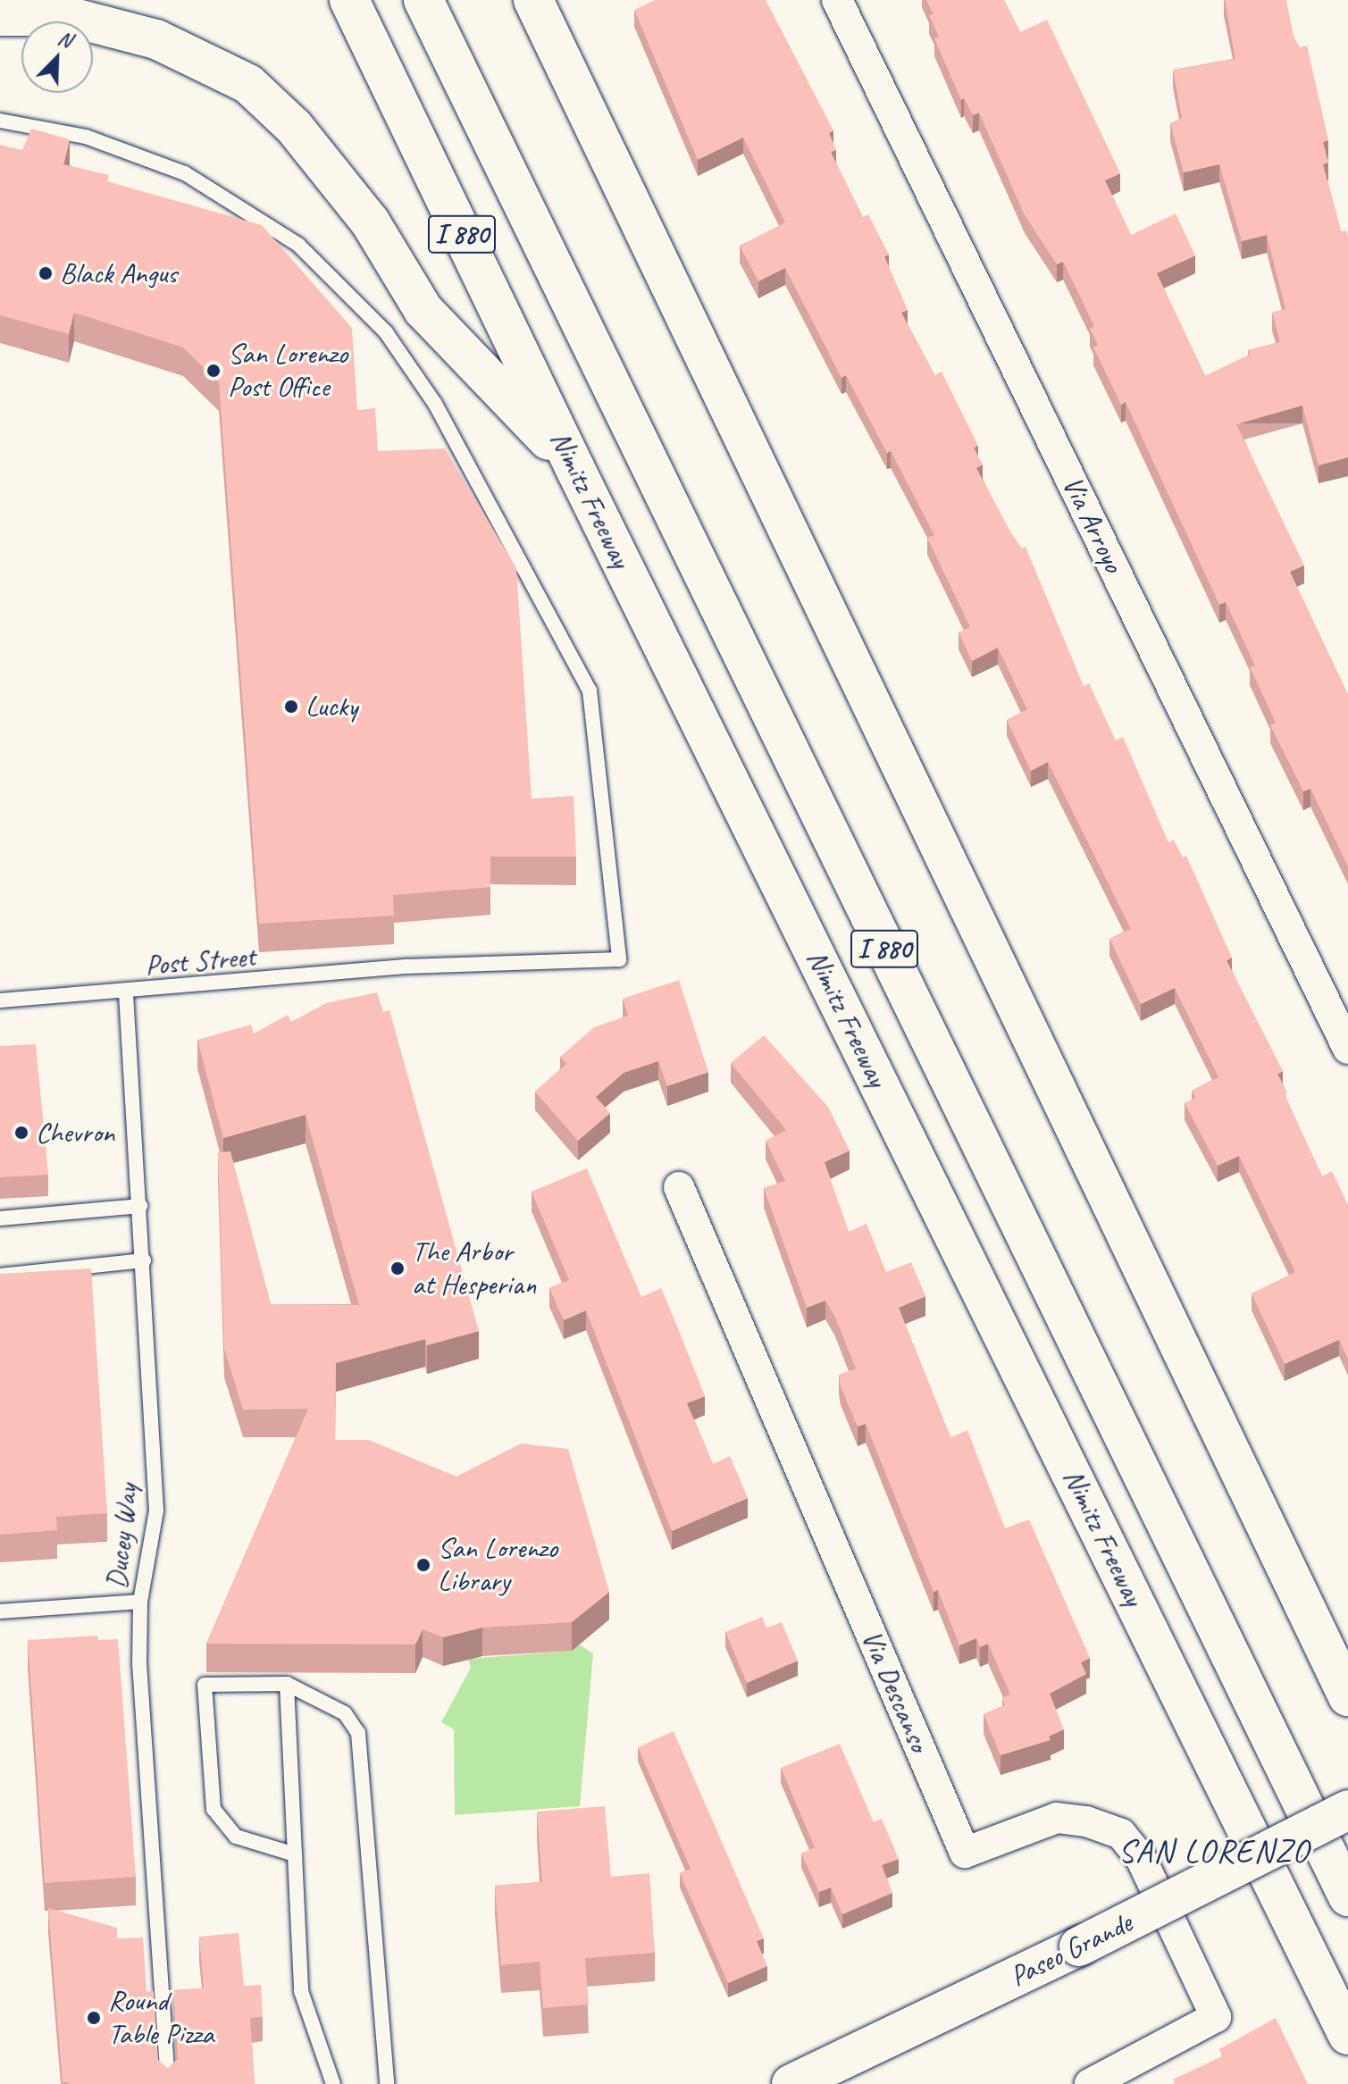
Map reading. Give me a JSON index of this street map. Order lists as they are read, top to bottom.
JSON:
{
  "streets": {
    "main road": ["I 880", "Nimitz Freeway", "Paseo Grande"],
    "street": ["Via Arroyo", "Via Descanso"],
    "lane": ["Post Street", "Ducey Way"]
  },
  "crossings": [
    ["Post Street", "Ducey Way"]
  ],
  "districts": ["SAN LORENZO"],
  "places": [
    "Black Angus",
    "San Lorenzo Post Office",
    "Lucky",
    "Chevron",
    "The Arbor at Hesperian",
    "San Lorenzo Library",
    "Round Table Pizza"
  ],
  "north": "top right"
}
